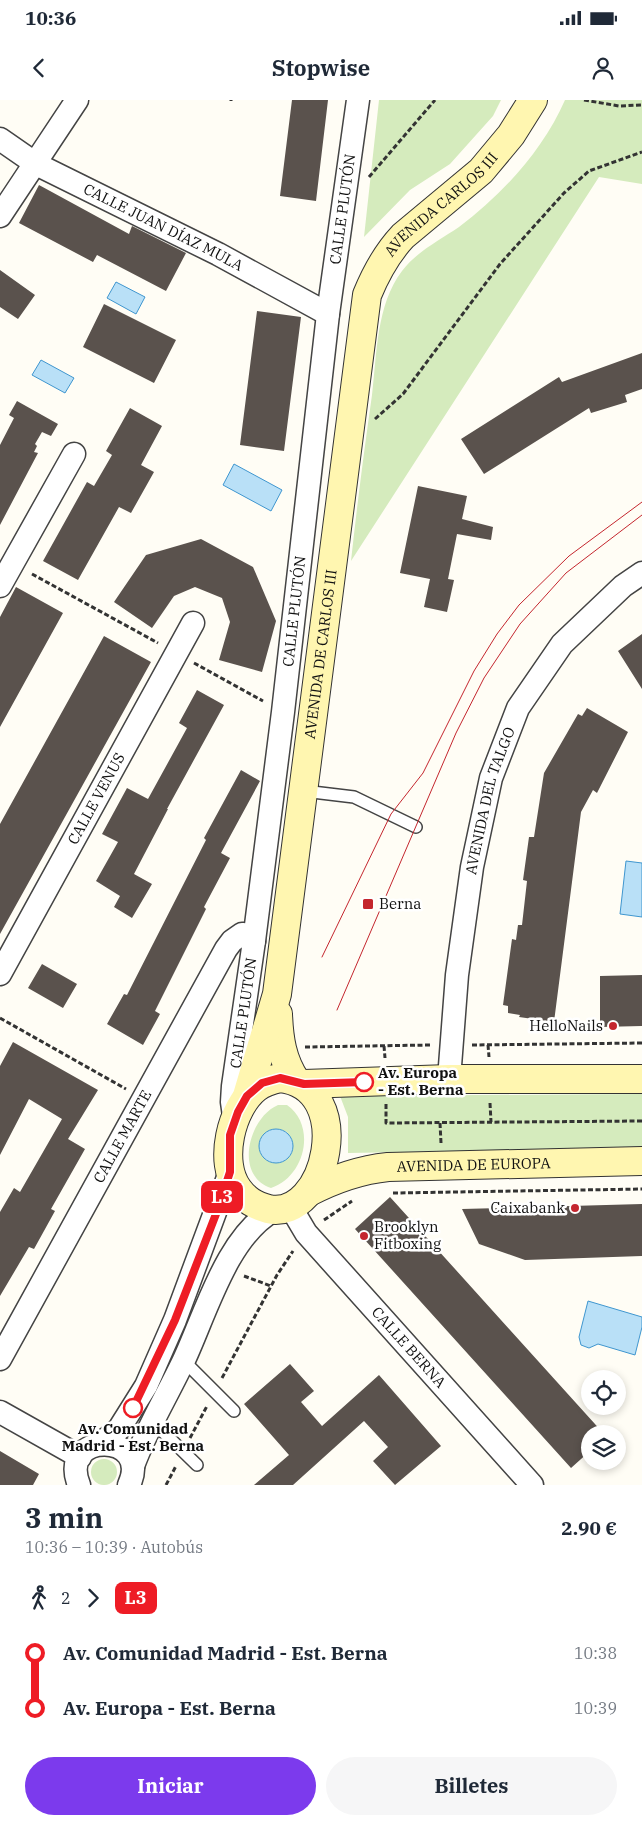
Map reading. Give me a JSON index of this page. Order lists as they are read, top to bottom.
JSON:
{
  "streets": {
    "street": [
      "AVENIDA CARLOS III",
      "CALLE PLUTÓN",
      "CALLE JUAN DÍAZ MULA",
      "AVENIDA DE CARLOS III",
      "CALLE VENUS",
      "AVENIDA DEL TALGO",
      "CALLE MARTE",
      "AVENIDA DE EUROPA",
      "CALLE BERNA"
    ]
  },
  "crossings": [
    ["AVENIDA CARLOS III", "AVENIDA DE CARLOS III"],
    ["CALLE PLUTÓN", "CALLE JUAN DÍAZ MULA"],
    ["CALLE PLUTÓN", "AVENIDA DE CARLOS III"],
    ["CALLE PLUTÓN", "CALLE MARTE"],
    ["CALLE PLUTÓN", "AVENIDA DE EUROPA"],
    ["CALLE PLUTÓN", "CALLE BERNA"],
    ["AVENIDA DE CARLOS III", "AVENIDA DE EUROPA"],
    ["AVENIDA DE CARLOS III", "CALLE BERNA"],
    ["AVENIDA DE EUROPA", "CALLE BERNA"]
  ],
  "places": {
    "transit": ["Berna"],
    "other": [
      "HelloNails",
      "Av. Europa - Est. Berna",
      "Caixabank",
      "Brooklyn Fitboxing",
      "Av. Comunidad Madrid - Est. Berna"
    ]
  },
  "lines": ["bus line L3"],
  "page": {
    "status": "10:36",
    "header": "Stopwise",
    "on_map": "L3",
    "heading": ["3 min", "10:36 – 10:39 · Autobús", "2.90 €"],
    "legs": ["2", "L3"],
    "list": [
      {
        "name": "Av. Comunidad Madrid - Est. Berna",
        "value": "10:38"
      },
      {
        "name": "Av. Europa - Est. Berna",
        "value": "10:39"
      }
    ],
    "buttons": ["Iniciar", "Billetes"]
  }
}
